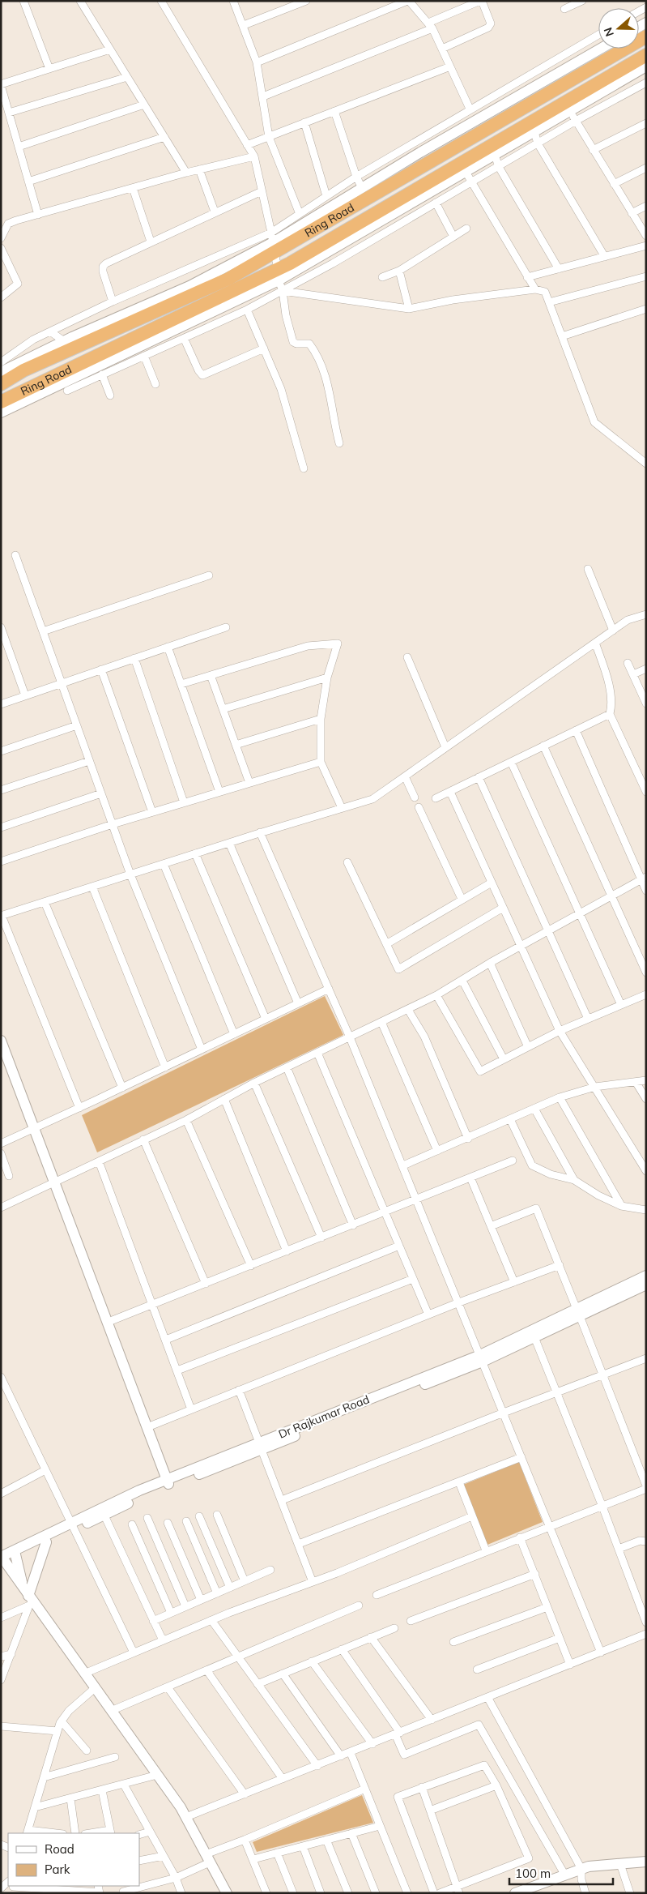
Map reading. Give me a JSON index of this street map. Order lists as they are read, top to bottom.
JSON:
{
  "streets": {
    "highway": ["Ring Road"],
    "street": ["Dr Rajkumar Road"]
  },
  "legend": ["Road", "Park"],
  "scale_bar": "100 m",
  "north": "left"
}
